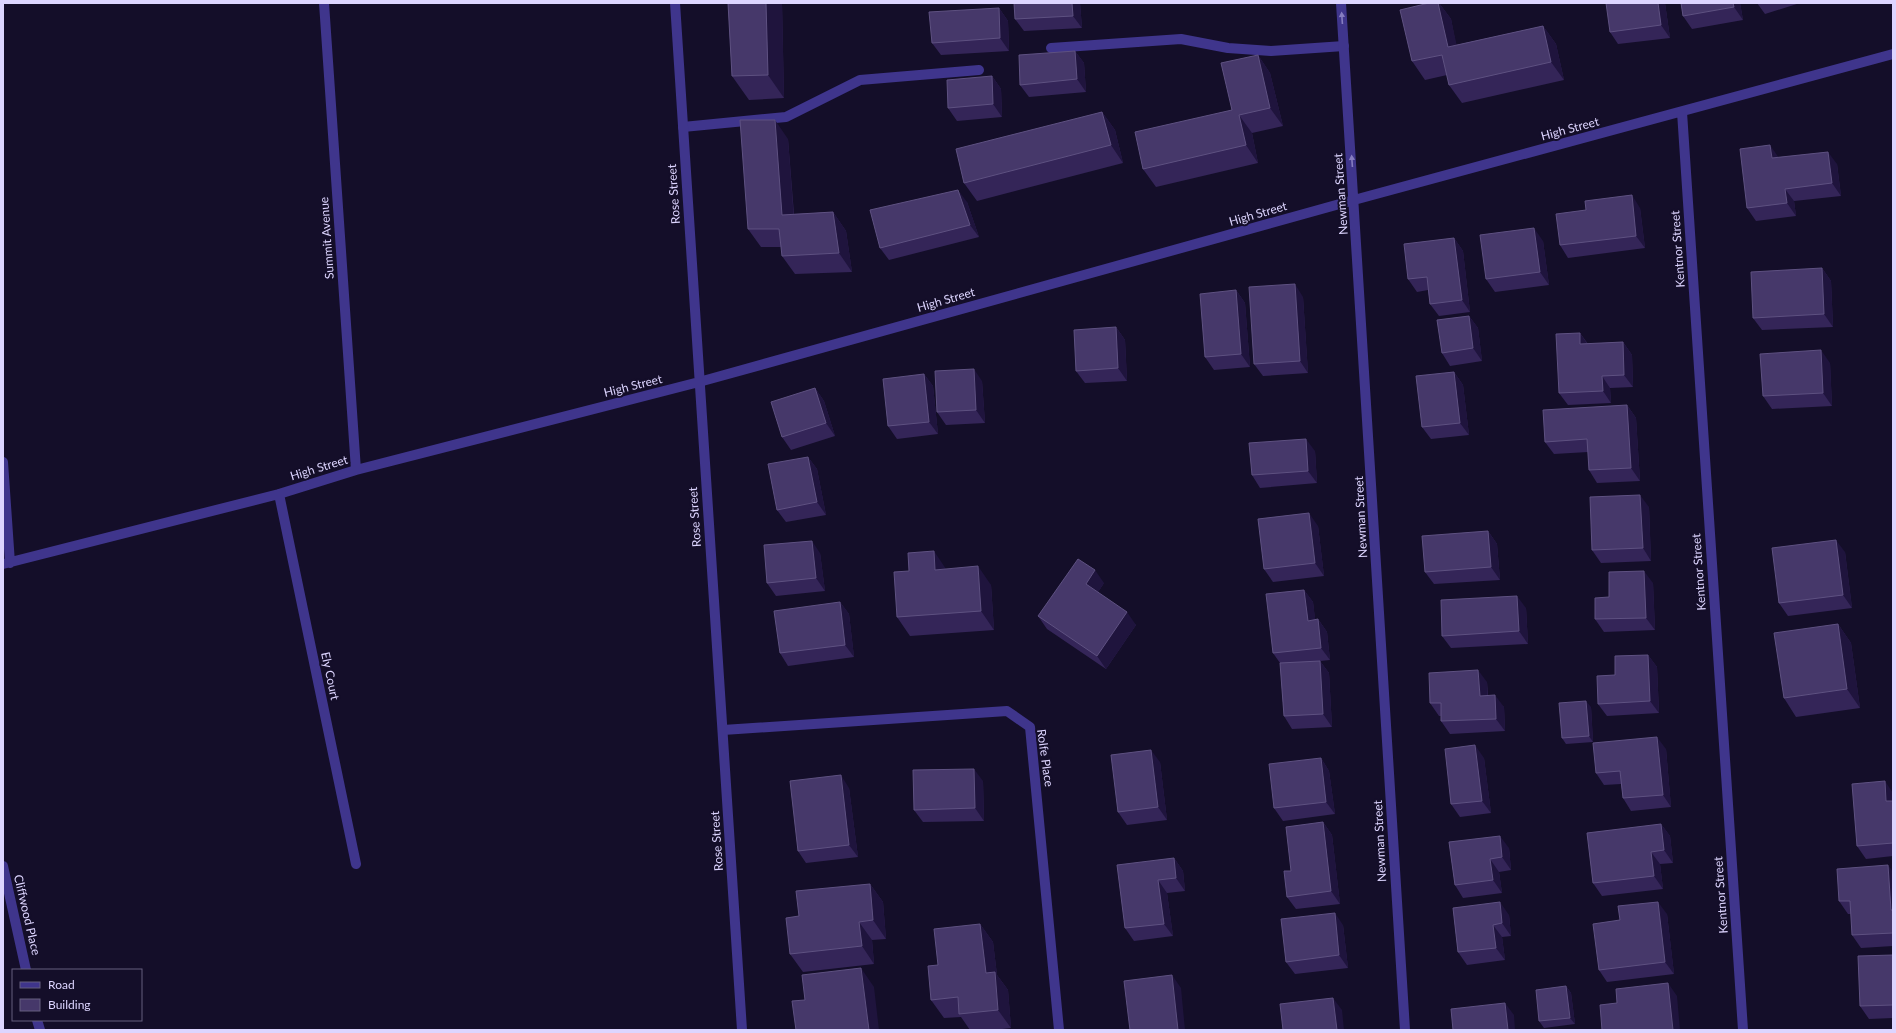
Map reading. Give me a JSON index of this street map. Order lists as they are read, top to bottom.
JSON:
{
  "streets": {
    "street": [
      "High Street",
      "Rose Street",
      "Newman Street",
      "Summit Avenue",
      "Kentnor Street",
      "Ely Court",
      "Rolfe Place",
      "Cliffwood Place"
    ]
  },
  "crossings": [
    ["High Street", "Rose Street"],
    ["High Street", "Newman Street"],
    ["High Street", "Summit Avenue"],
    ["High Street", "Kentnor Street"],
    ["High Street", "Ely Court"],
    ["Rose Street", "Rolfe Place"]
  ],
  "legend": ["Road", "Building"]
}
